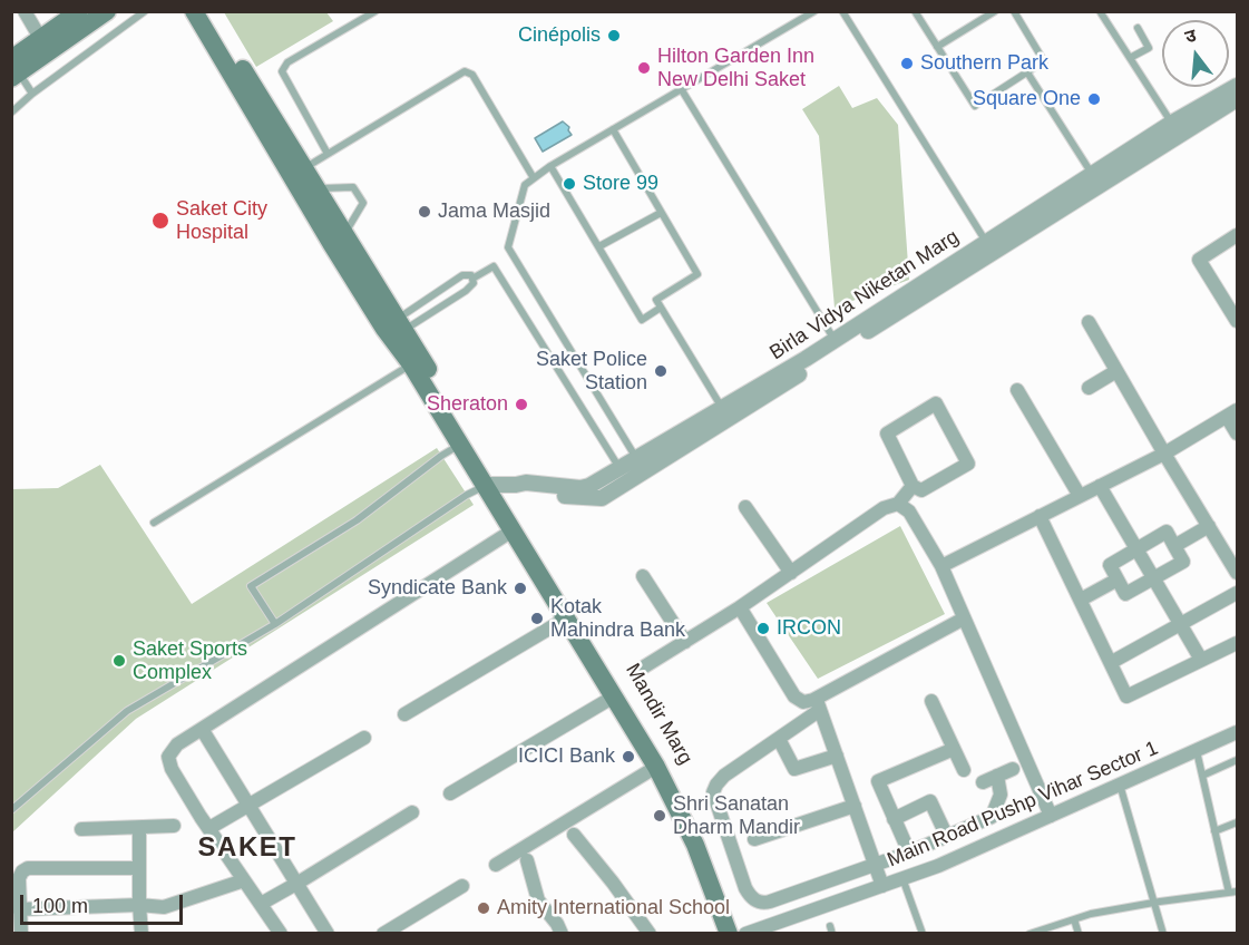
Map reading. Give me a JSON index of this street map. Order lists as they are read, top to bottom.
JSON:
{
  "streets": {
    "main road": ["Mandir Marg"],
    "street": ["Birla Vidya Niketan Marg", "Main Road Pushp Vihar Sector 1"]
  },
  "districts": ["SAKET"],
  "places": [
    "Cinépolis",
    "Southern Park",
    "Hilton Garden Inn New Delhi Saket",
    "Square One",
    "Store 99",
    "Jama Masjid",
    "Saket City Hospital",
    "Saket Police Station",
    "Sheraton",
    "Syndicate Bank",
    "Kotak Mahindra Bank",
    "IRCON",
    "Saket Sports Complex",
    "ICICI Bank",
    "Shri Sanatan Dharm Mandir",
    "Amity International School"
  ],
  "scale_bar": "100 m",
  "north": "top"
}
